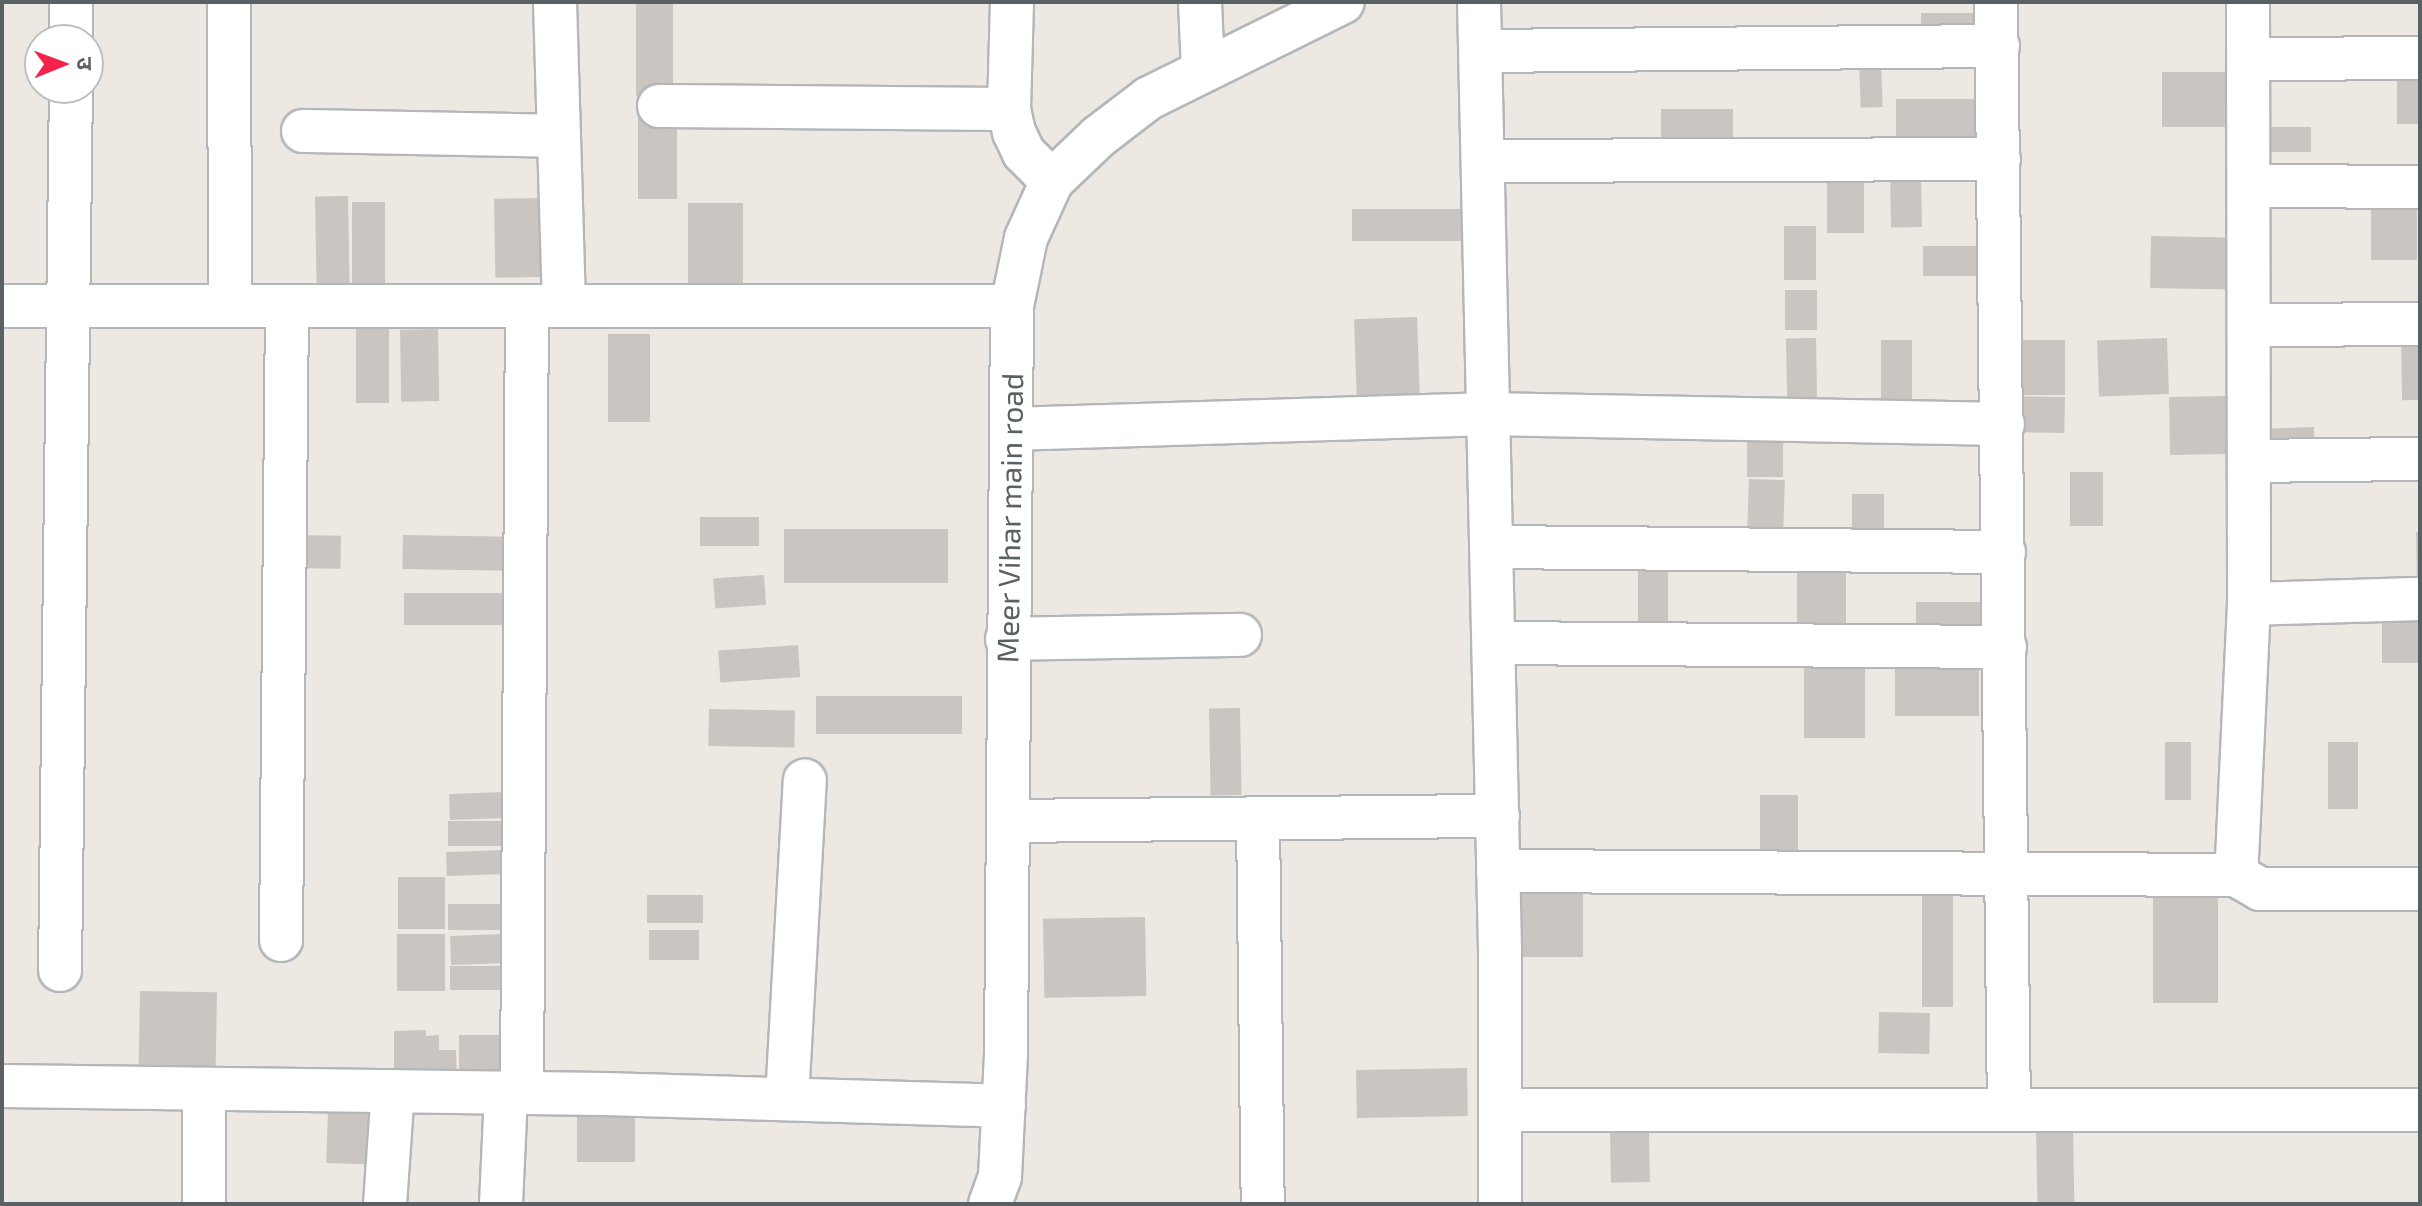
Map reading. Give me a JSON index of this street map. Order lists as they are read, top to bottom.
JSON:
{
  "streets": {
    "street": ["Meer Vihar main road"]
  },
  "north": "right"
}
